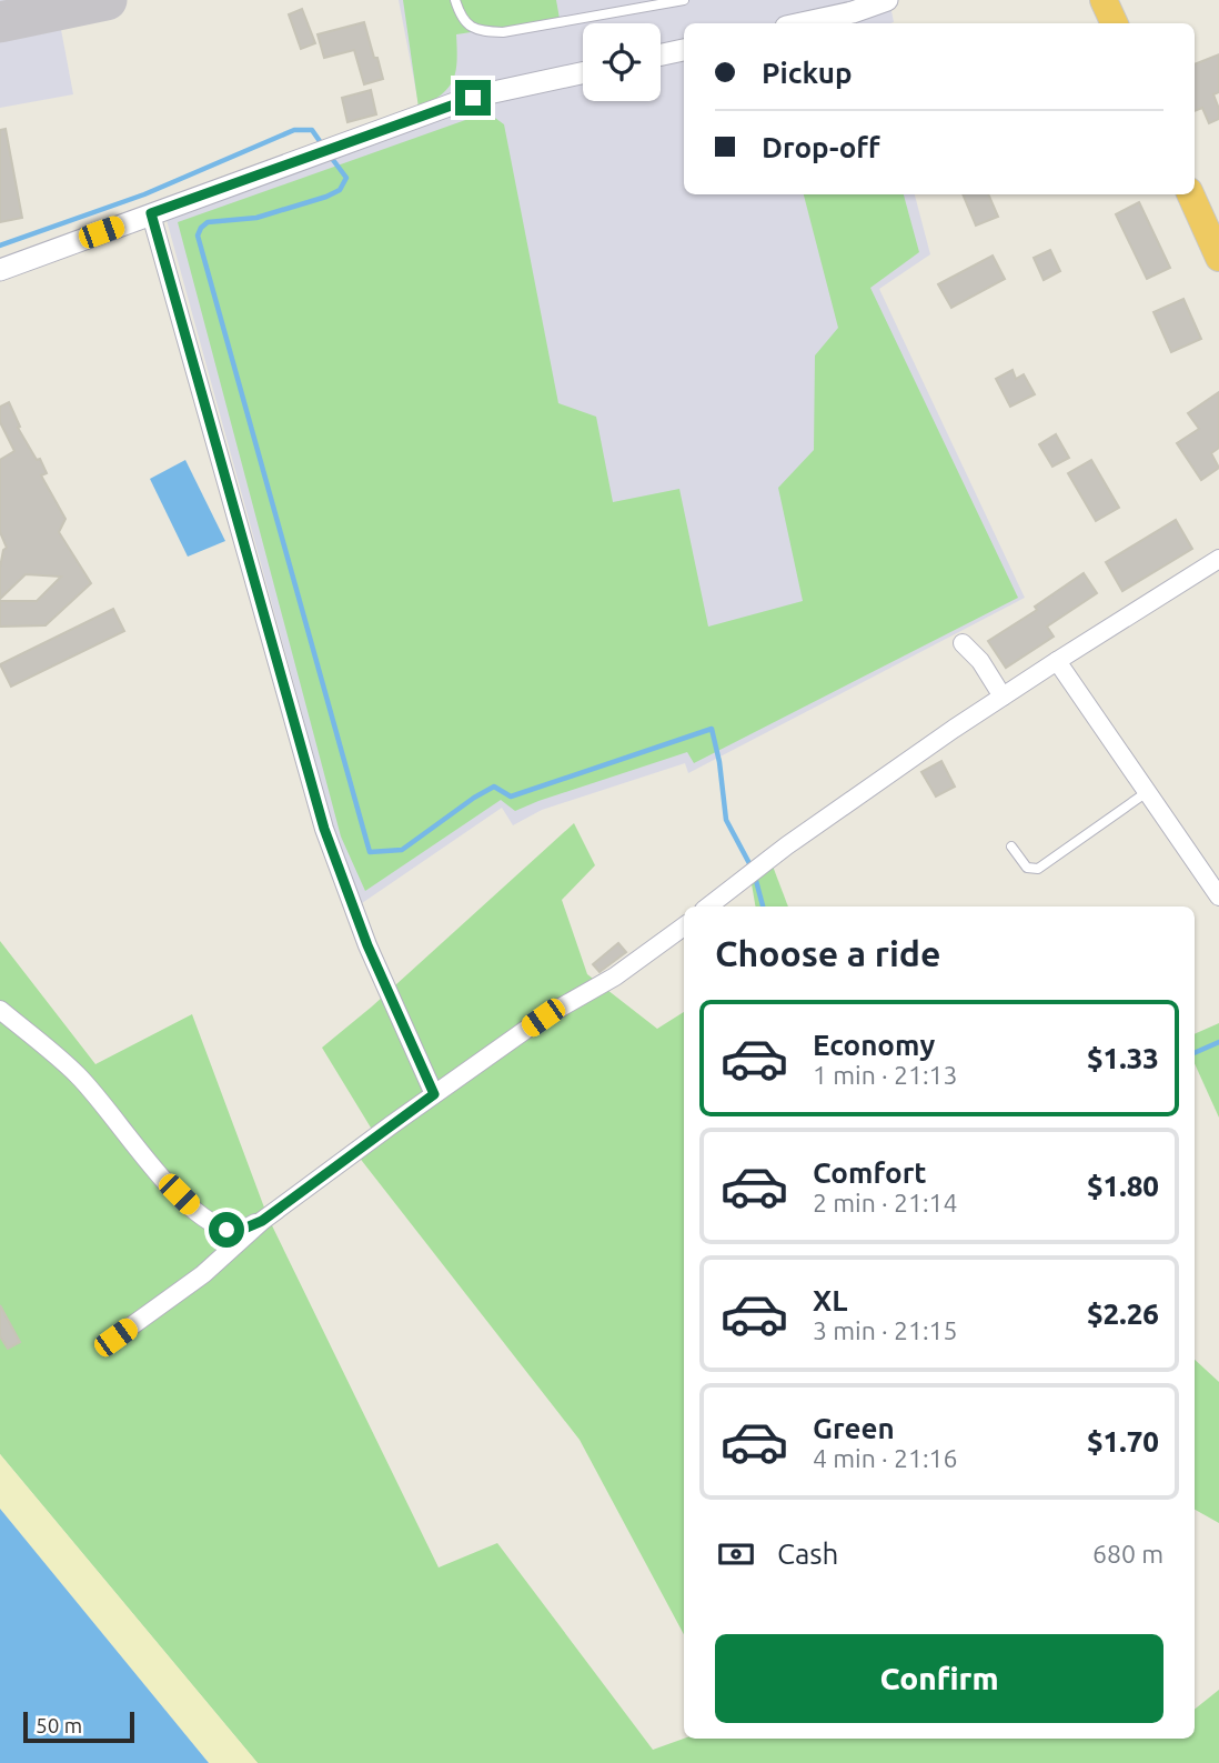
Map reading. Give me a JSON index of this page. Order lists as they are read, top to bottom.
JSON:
{
  "scale_bar": "50 m",
  "page": {
    "banner": ["Pickup", "Drop-off"],
    "heading": "Choose a ride",
    "list": [
      {
        "name": "Economy",
        "note": "1 min · 21:13",
        "value": "$1.33"
      },
      {
        "name": "Comfort",
        "note": "2 min · 21:14",
        "value": "$1.80"
      },
      {
        "name": "XL",
        "note": "3 min · 21:15",
        "value": "$2.26"
      },
      {
        "name": "Green",
        "note": "4 min · 21:16",
        "value": "$1.70"
      }
    ],
    "pay": ["Cash", "680 m"],
    "buttons": "Confirm",
    "scale": "50 m"
  }
}
